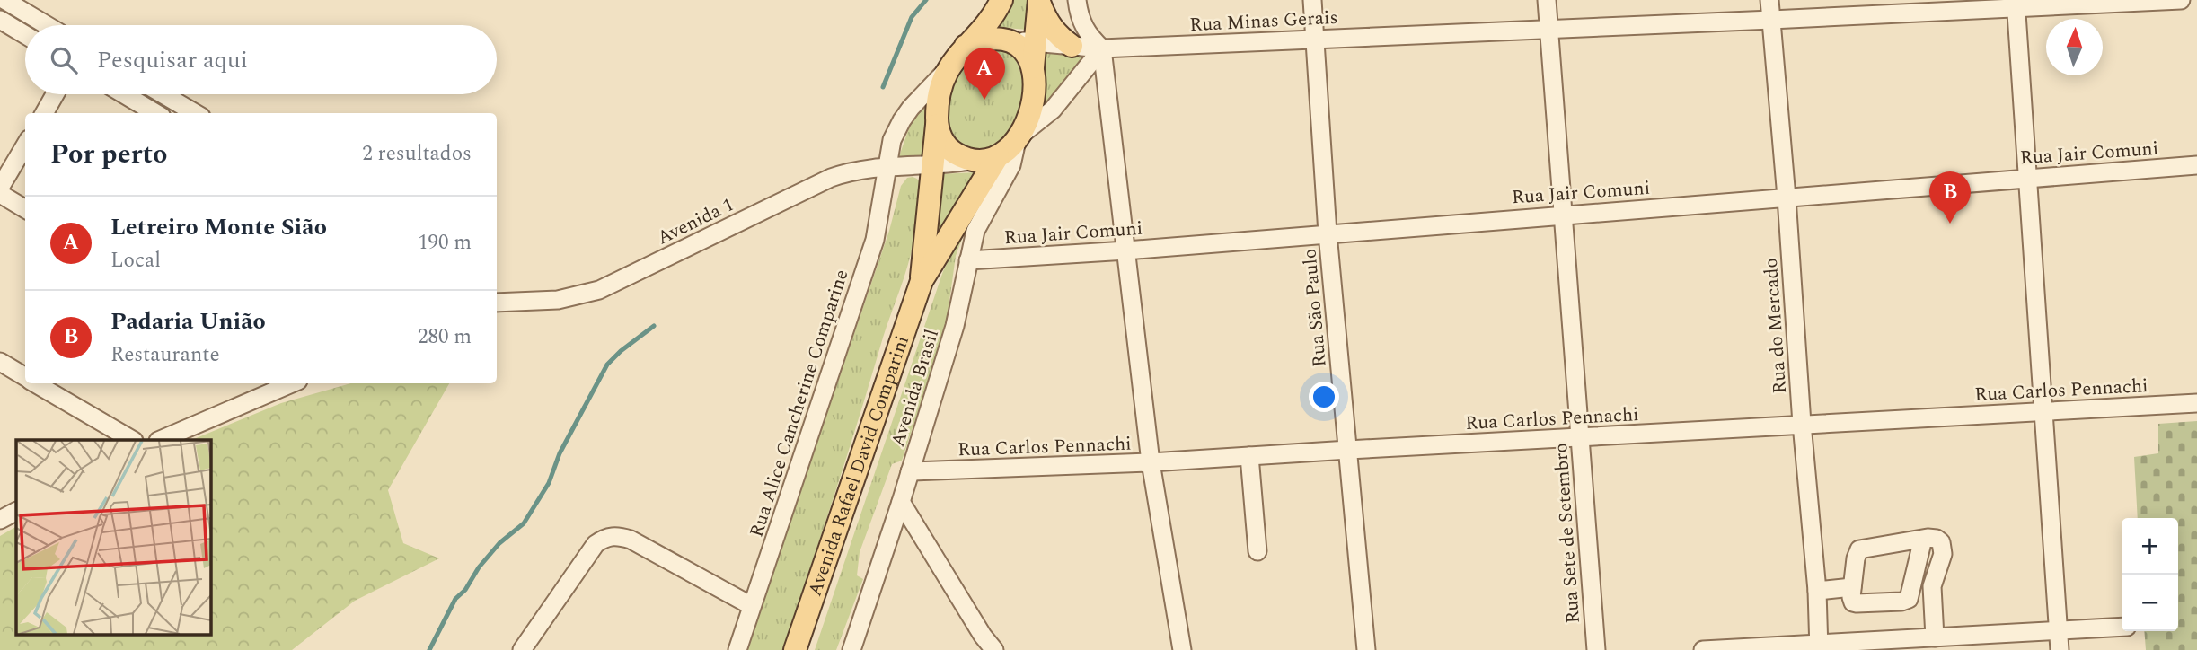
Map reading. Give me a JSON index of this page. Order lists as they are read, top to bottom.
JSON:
{
  "streets": {
    "main road": ["Avenida Rafael David Comparini"],
    "street": [
      "Rua Minas Gerais",
      "Rua Jair Comuni",
      "Avenida 1",
      "Rua São Paulo",
      "Rua do Mercado",
      "Avenida Brasil",
      "Rua Carlos Pennachi",
      "Rua Alice Cancherine Comparine",
      "Rua Sete de Setembro"
    ]
  },
  "crossings": [
    ["Rua Minas Gerais", "Avenida 1"],
    ["Rua Minas Gerais", "Rua São Paulo"],
    ["Rua Minas Gerais", "Rua do Mercado"],
    ["Rua Minas Gerais", "Avenida Brasil"],
    ["Rua Minas Gerais", "Rua Alice Cancherine Comparine"],
    ["Rua Minas Gerais", "Avenida Rafael David Comparini"],
    ["Rua Minas Gerais", "Rua Sete de Setembro"],
    ["Rua Jair Comuni", "Rua São Paulo"],
    ["Rua Jair Comuni", "Rua do Mercado"],
    ["Rua Jair Comuni", "Avenida Brasil"],
    ["Rua Jair Comuni", "Rua Sete de Setembro"],
    ["Avenida 1", "Avenida Brasil"],
    ["Avenida 1", "Rua Alice Cancherine Comparine"],
    ["Avenida 1", "Avenida Rafael David Comparini"],
    ["Rua São Paulo", "Rua Carlos Pennachi"],
    ["Rua do Mercado", "Rua Carlos Pennachi"],
    ["Avenida Brasil", "Rua Carlos Pennachi"],
    ["Avenida Brasil", "Rua Alice Cancherine Comparine"],
    ["Avenida Brasil", "Avenida Rafael David Comparini"],
    ["Rua Carlos Pennachi", "Rua Sete de Setembro"],
    ["Rua Alice Cancherine Comparine", "Avenida Rafael David Comparini"]
  ],
  "north": "top",
  "page": {
    "search": "Pesquisar aqui",
    "pins": ["A", "B"],
    "heading": ["Por perto", "2 resultados"],
    "list": [
      {
        "mark": "A",
        "name": "Letreiro Monte Sião",
        "note": "Local",
        "value": "190 m"
      },
      {
        "mark": "B",
        "name": "Padaria União",
        "note": "Restaurante",
        "value": "280 m"
      }
    ],
    "map_buttons": ["+", "−"]
  }
}
